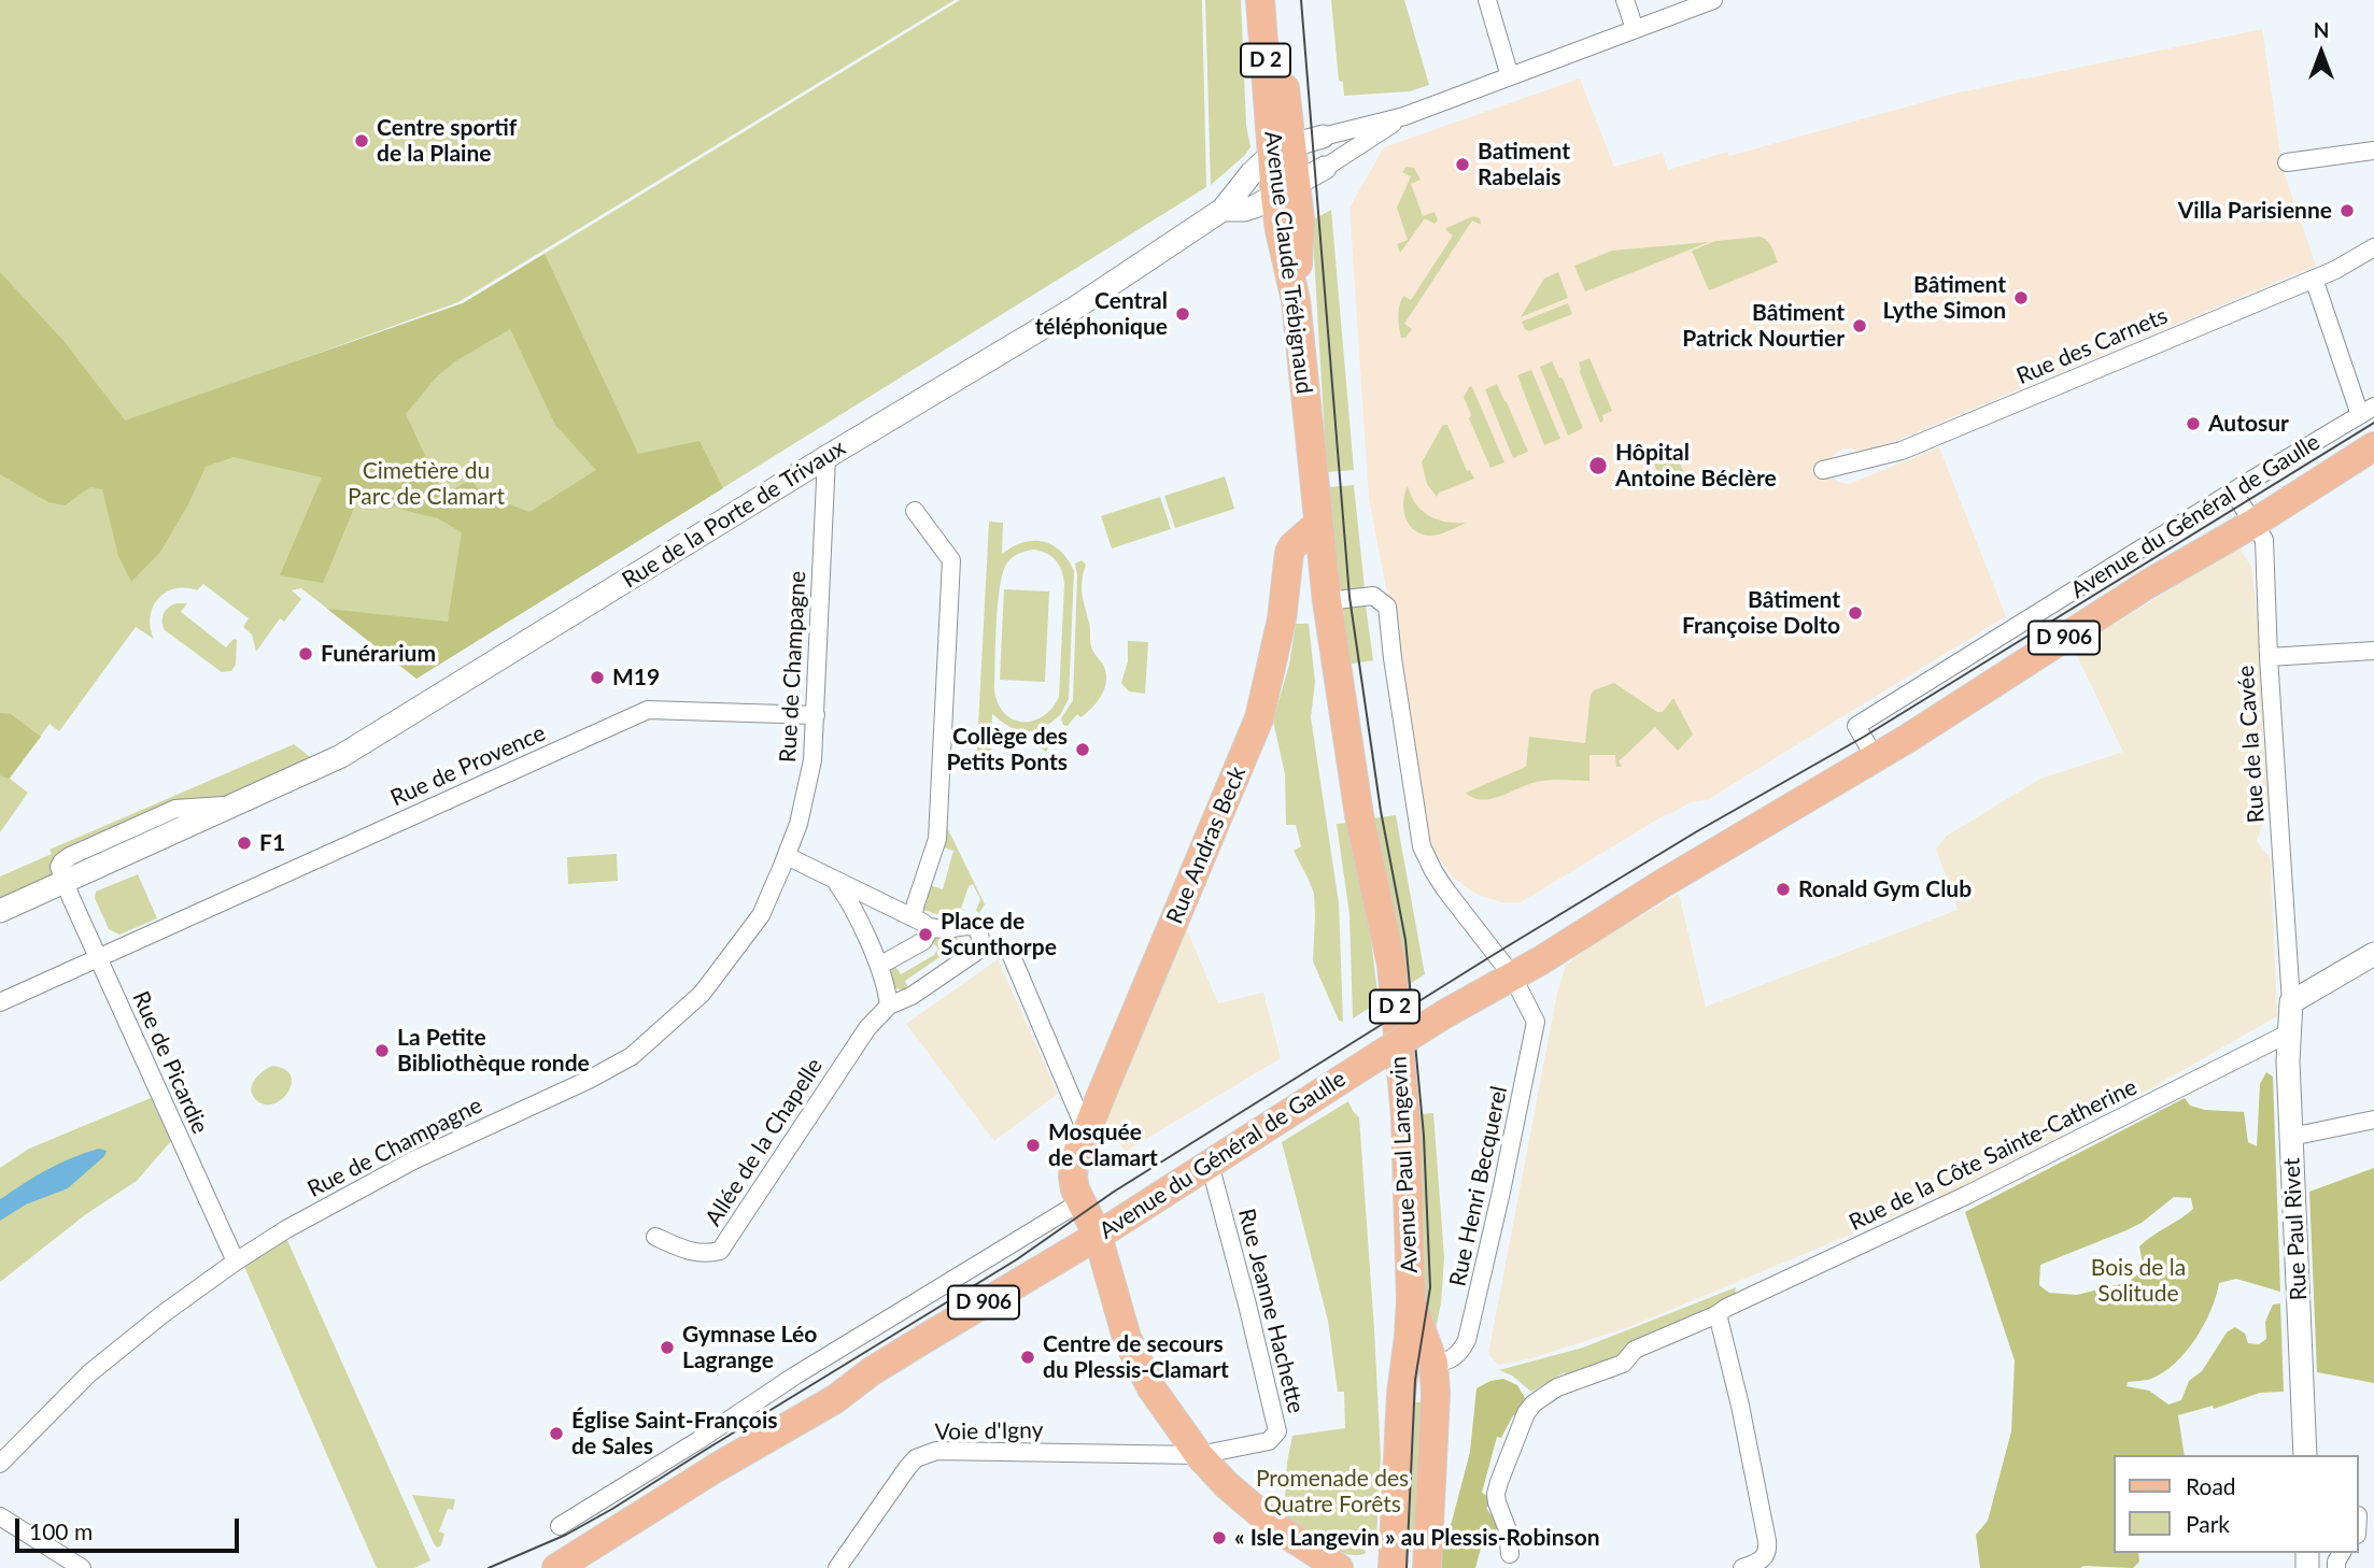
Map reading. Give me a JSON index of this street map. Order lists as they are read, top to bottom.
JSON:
{
  "streets": {
    "main road": [
      "D 2",
      "Avenue Claude Trébignaud",
      "Avenue du Général de Gaulle",
      "D 906",
      "Rue Andras Beck",
      "Avenue Paul Langevin"
    ],
    "street": [
      "Rue des Carnets",
      "Rue de la Porte de Trivaux",
      "Rue de Champagne",
      "Rue de la Cavée",
      "Rue de Provence",
      "Rue de Picardie",
      "Allée de la Chapelle",
      "Rue de la Côte Sainte-Catherine",
      "Rue Henri Becquerel",
      "Rue Paul Rivet",
      "Rue Jeanne Hachette",
      "Voie d'Igny"
    ]
  },
  "crossings": [
    ["D 2", "Avenue Claude Trébignaud"],
    ["D 2", "Rue de la Porte de Trivaux"],
    ["D 2", "Rue Andras Beck"],
    ["D 2", "Avenue Paul Langevin"],
    ["D 2", "Rue Henri Becquerel"],
    ["Avenue Claude Trébignaud", "Rue de la Porte de Trivaux"],
    ["Avenue Claude Trébignaud", "Rue Andras Beck"],
    ["Rue de la Porte de Trivaux", "Rue de Champagne"],
    ["Rue de la Porte de Trivaux", "Rue de Picardie"],
    ["Avenue du Général de Gaulle", "Rue de la Cavée"],
    ["Avenue du Général de Gaulle", "Rue Andras Beck"],
    ["Avenue du Général de Gaulle", "Rue Henri Becquerel"],
    ["Avenue du Général de Gaulle", "Rue Jeanne Hachette"],
    ["Rue de Champagne", "Rue de Provence"],
    ["Rue de Champagne", "Rue de Picardie"],
    ["Rue de la Cavée", "Rue Paul Rivet"],
    ["Rue de Provence", "Rue de Picardie"],
    ["Rue de la Côte Sainte-Catherine", "Rue Paul Rivet"],
    ["Avenue Paul Langevin", "Rue Henri Becquerel"],
    ["Rue Jeanne Hachette", "Voie d'Igny"]
  ],
  "parks": ["Cimetière du Parc de Clamart", "Bois de la Solitude", "Promenade des Quatre Forêts"],
  "places": [
    "Centre sportif de la Plaine",
    "Batiment Rabelais",
    "Villa Parisienne",
    "Bâtiment Lythe Simon",
    "Central téléphonique",
    "Bâtiment Patrick Nourtier",
    "Autosur",
    "Hôpital Antoine Béclère",
    "Bâtiment Françoise Dolto",
    "Funérarium",
    "M19",
    "Collège des Petits Ponts",
    "F1",
    "Ronald Gym Club",
    "Place de Scunthorpe",
    "La Petite Bibliothèque ronde",
    "Mosquée de Clamart",
    "Gymnase Léo Lagrange",
    "Centre de secours du Plessis-Clamart",
    "Église Saint-François de Sales",
    "« Isle Langevin » au Plessis-Robinson"
  ],
  "legend": ["Road", "Park"],
  "scale_bar": "100 m",
  "north": "top"
}
